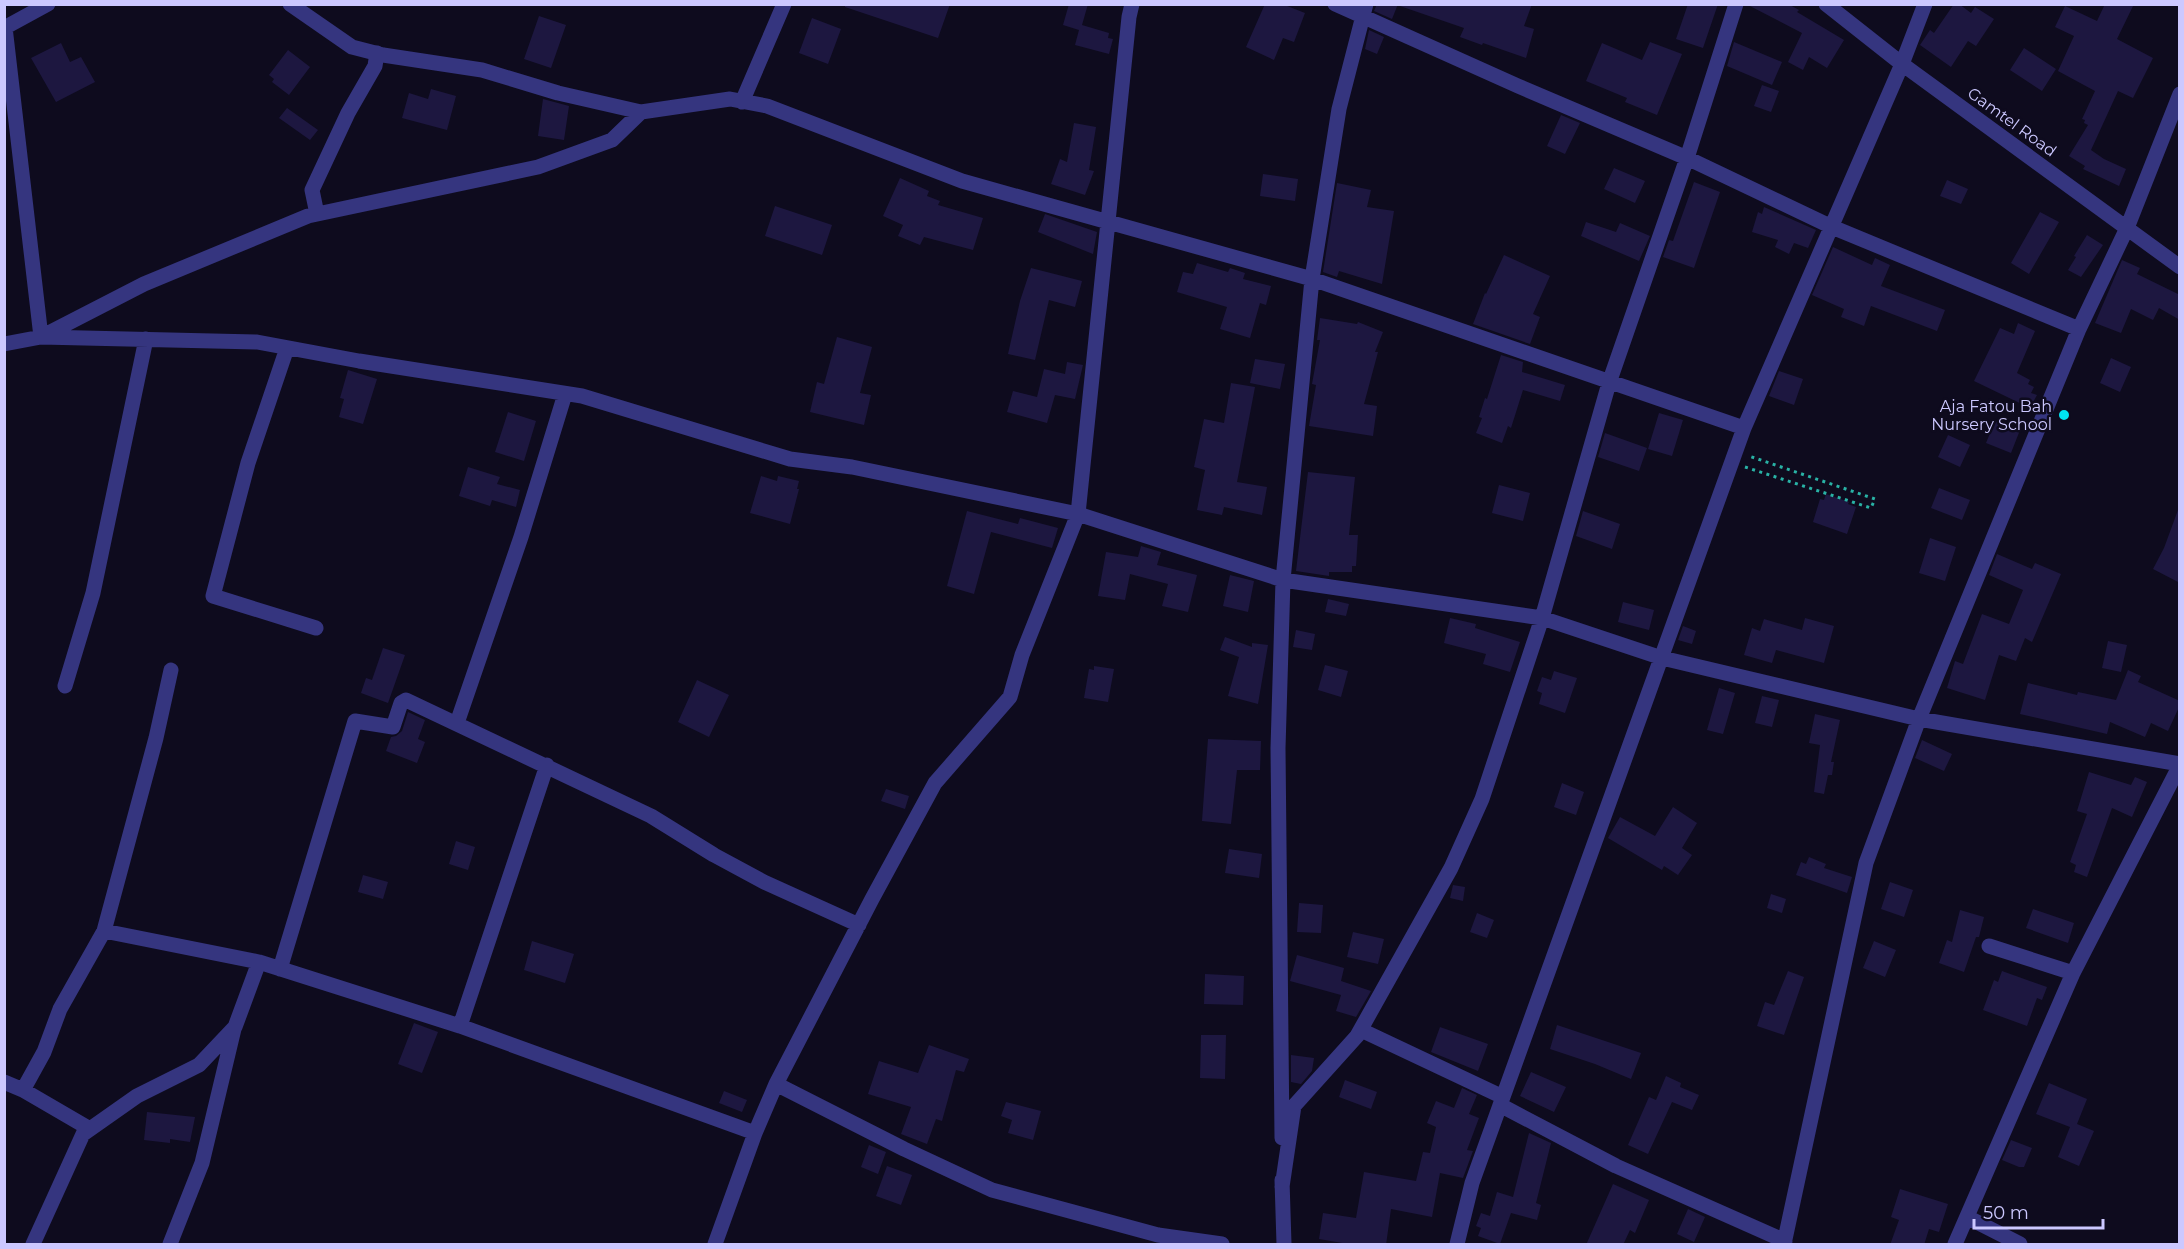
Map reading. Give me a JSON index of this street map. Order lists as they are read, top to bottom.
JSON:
{
  "streets": {
    "street": ["Gamtel Road"]
  },
  "places": ["Aja Fatou Bah Nursery School"],
  "scale_bar": "50 m"
}
